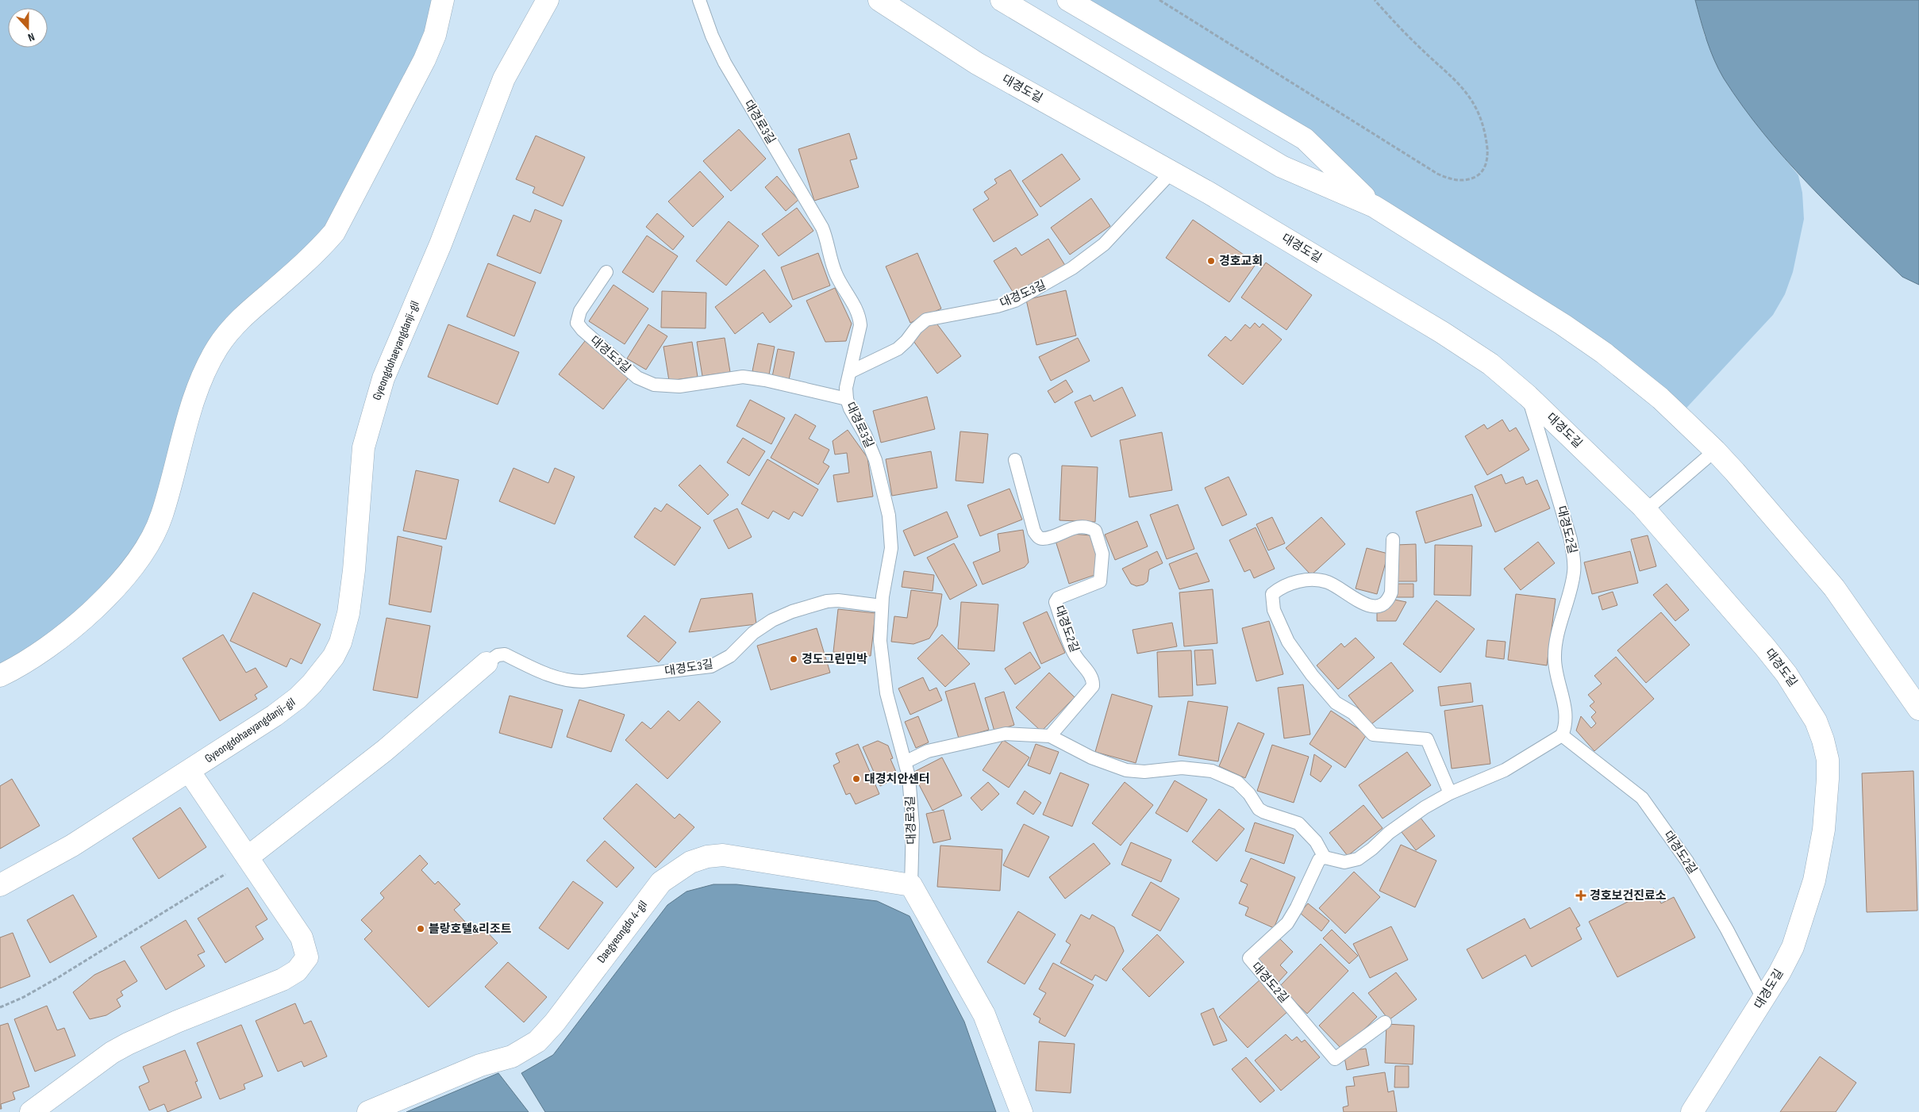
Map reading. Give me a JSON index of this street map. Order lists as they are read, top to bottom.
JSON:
{
  "streets": {
    "street": ["대경도길", "Gyeongdohaeyangdanji-gil", "Daegyeongdo 4-gil"],
    "lane": ["대경로3길", "대경도3길", "대경도2길"]
  },
  "crossings": [
    ["대경도길", "대경도3길"],
    ["대경도길", "대경도2길"],
    ["대경로3길", "대경도3길"],
    ["대경로3길", "Daegyeongdo 4-gil"]
  ],
  "places": {
    "other": [
      "경호교회",
      "경도그린민박",
      "대경치안센터",
      "블랑호텔&리조트"
    ],
    "health": ["경호보건진료소"]
  },
  "north": "bottom"
}
